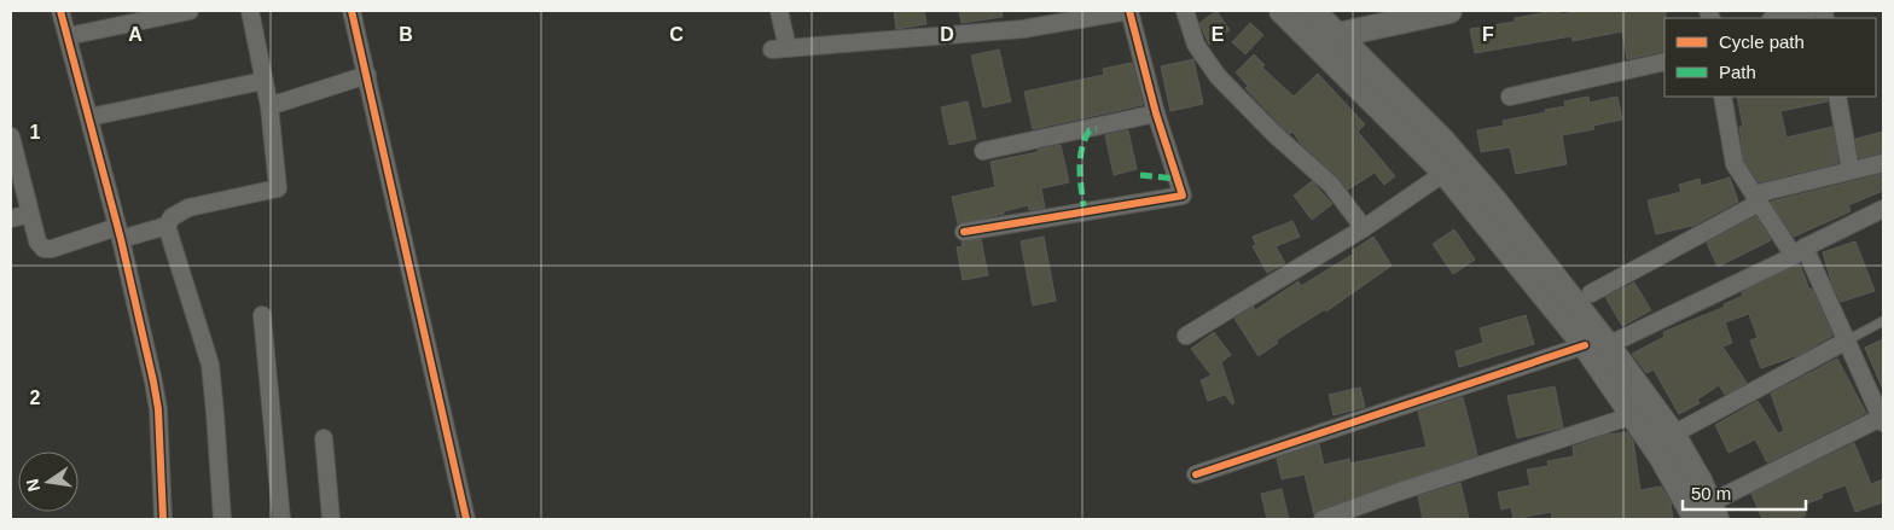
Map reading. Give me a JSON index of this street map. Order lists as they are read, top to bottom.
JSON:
{
  "legend": ["Cycle path", "Path"],
  "scale_bar": "50 m",
  "north": "left",
  "grid": {
    "columns": [
      "A",
      "B",
      "C",
      "D",
      "E",
      "F"
    ],
    "rows": ["1", "2"]
  }
}
